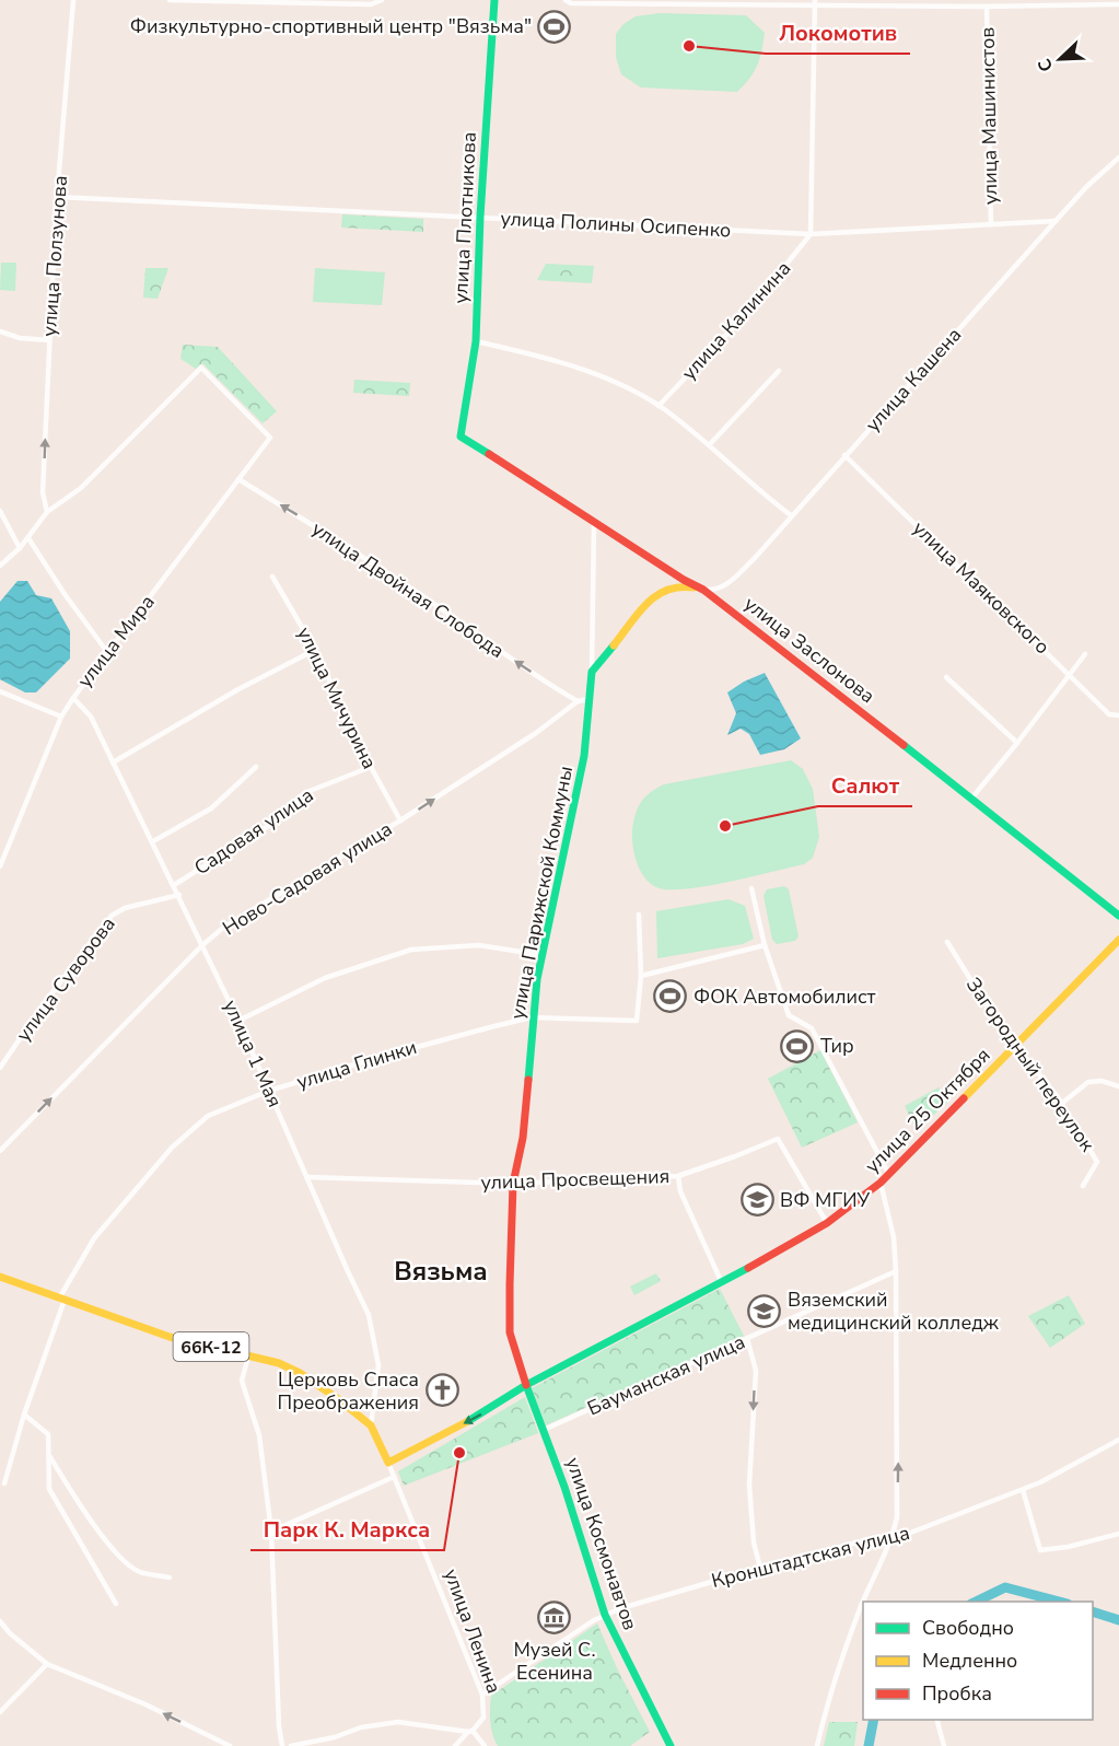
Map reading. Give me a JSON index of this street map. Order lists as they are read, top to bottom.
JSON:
{
  "streets": {
    "street": [
      "улица Машинистов",
      "улица Плотникова",
      "улица Полины Осипенко",
      "улица Ползунова",
      "улица Калинина",
      "улица Кашена",
      "улица Маяковского",
      "улица Двойная Слобода",
      "улица Мира",
      "улица Заслонова",
      "улица Мичурина",
      "Садовая улица",
      "Ново-Садовая улица",
      "улица Парижской Коммуны",
      "улица Суворова",
      "улица 1 Мая",
      "улица Глинки",
      "Загородный переулок",
      "улица 25 Октября",
      "улица Просвещения",
      "66К-12",
      "Бауманская улица",
      "улица Космонавтов",
      "Кронштадтская улица",
      "улица Ленина"
    ]
  },
  "crossings": [
    ["улица Машинистов", "улица Полины Осипенко"],
    ["улица Плотникова", "улица Полины Осипенко"],
    ["улица Плотникова", "улица Заслонова"],
    ["улица Полины Осипенко", "улица Ползунова"],
    ["улица Полины Осипенко", "улица Калинина"],
    ["улица Полины Осипенко", "улица Кашена"],
    ["улица Ползунова", "улица Мира"],
    ["улица Кашена", "улица Маяковского"],
    ["улица Кашена", "улица Заслонова"],
    ["улица Двойная Слобода", "улица Мира"],
    ["улица Двойная Слобода", "Ново-Садовая улица"],
    ["улица Мира", "улица 1 Мая"],
    ["улица Мичурина", "Садовая улица"],
    ["улица Мичурина", "Ново-Садовая улица"],
    ["Садовая улица", "улица 1 Мая"],
    ["Ново-Садовая улица", "улица Парижской Коммуны"],
    ["Ново-Садовая улица", "улица 1 Мая"],
    ["улица Парижской Коммуны", "улица Глинки"],
    ["улица Парижской Коммуны", "улица 25 Октября"],
    ["улица Парижской Коммуны", "улица Просвещения"],
    ["улица Парижской Коммуны", "улица Космонавтов"],
    ["улица Суворова", "улица 1 Мая"],
    ["улица 1 Мая", "улица Глинки"],
    ["улица 1 Мая", "улица Просвещения"],
    ["улица 1 Мая", "улица Ленина"],
    ["улица Глинки", "улица Ленина"],
    ["Загородный переулок", "улица 25 Октября"],
    ["улица 25 Октября", "улица Просвещения"],
    ["улица 25 Октября", "улица Космонавтов"],
    ["улица 25 Октября", "улица Ленина"],
    ["Бауманская улица", "улица Космонавтов"],
    ["улица Космонавтов", "Кронштадтская улица"],
    ["Кронштадтская улица", "улица Ленина"]
  ],
  "one_way": ["улица Двойная Слобода", "Ново-Садовая улица"],
  "districts": ["Вязьма"],
  "places": {
    "sports": ["Физкультурно-спортивный центр \"Вязьма\"", "ФОК Автомобилист", "Тир"],
    "other": ["Локомотив", "Салют", "Парк К. Маркса"],
    "school or university": ["ВФ МГИУ", "Вяземский медицинский колледж"],
    "church": ["Церковь Спаса Преображения"],
    "museum": ["Музей С. Есенина"]
  },
  "legend": ["Свободно", "Медленно", "Пробка"],
  "north": "bottom left"
}
